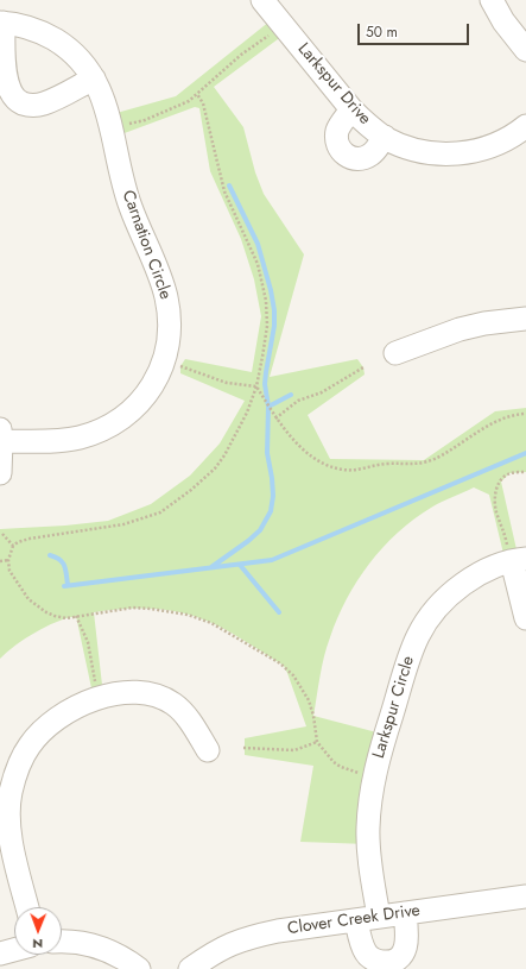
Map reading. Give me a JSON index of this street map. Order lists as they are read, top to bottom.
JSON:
{
  "streets": {
    "street": [
      "Larkspur Drive",
      "Carnation Circle",
      "Larkspur Circle",
      "Clover Creek Drive"
    ]
  },
  "crossings": [
    ["Larkspur Circle", "Clover Creek Drive"]
  ],
  "scale_bar": "50 m",
  "north": "bottom"
}
